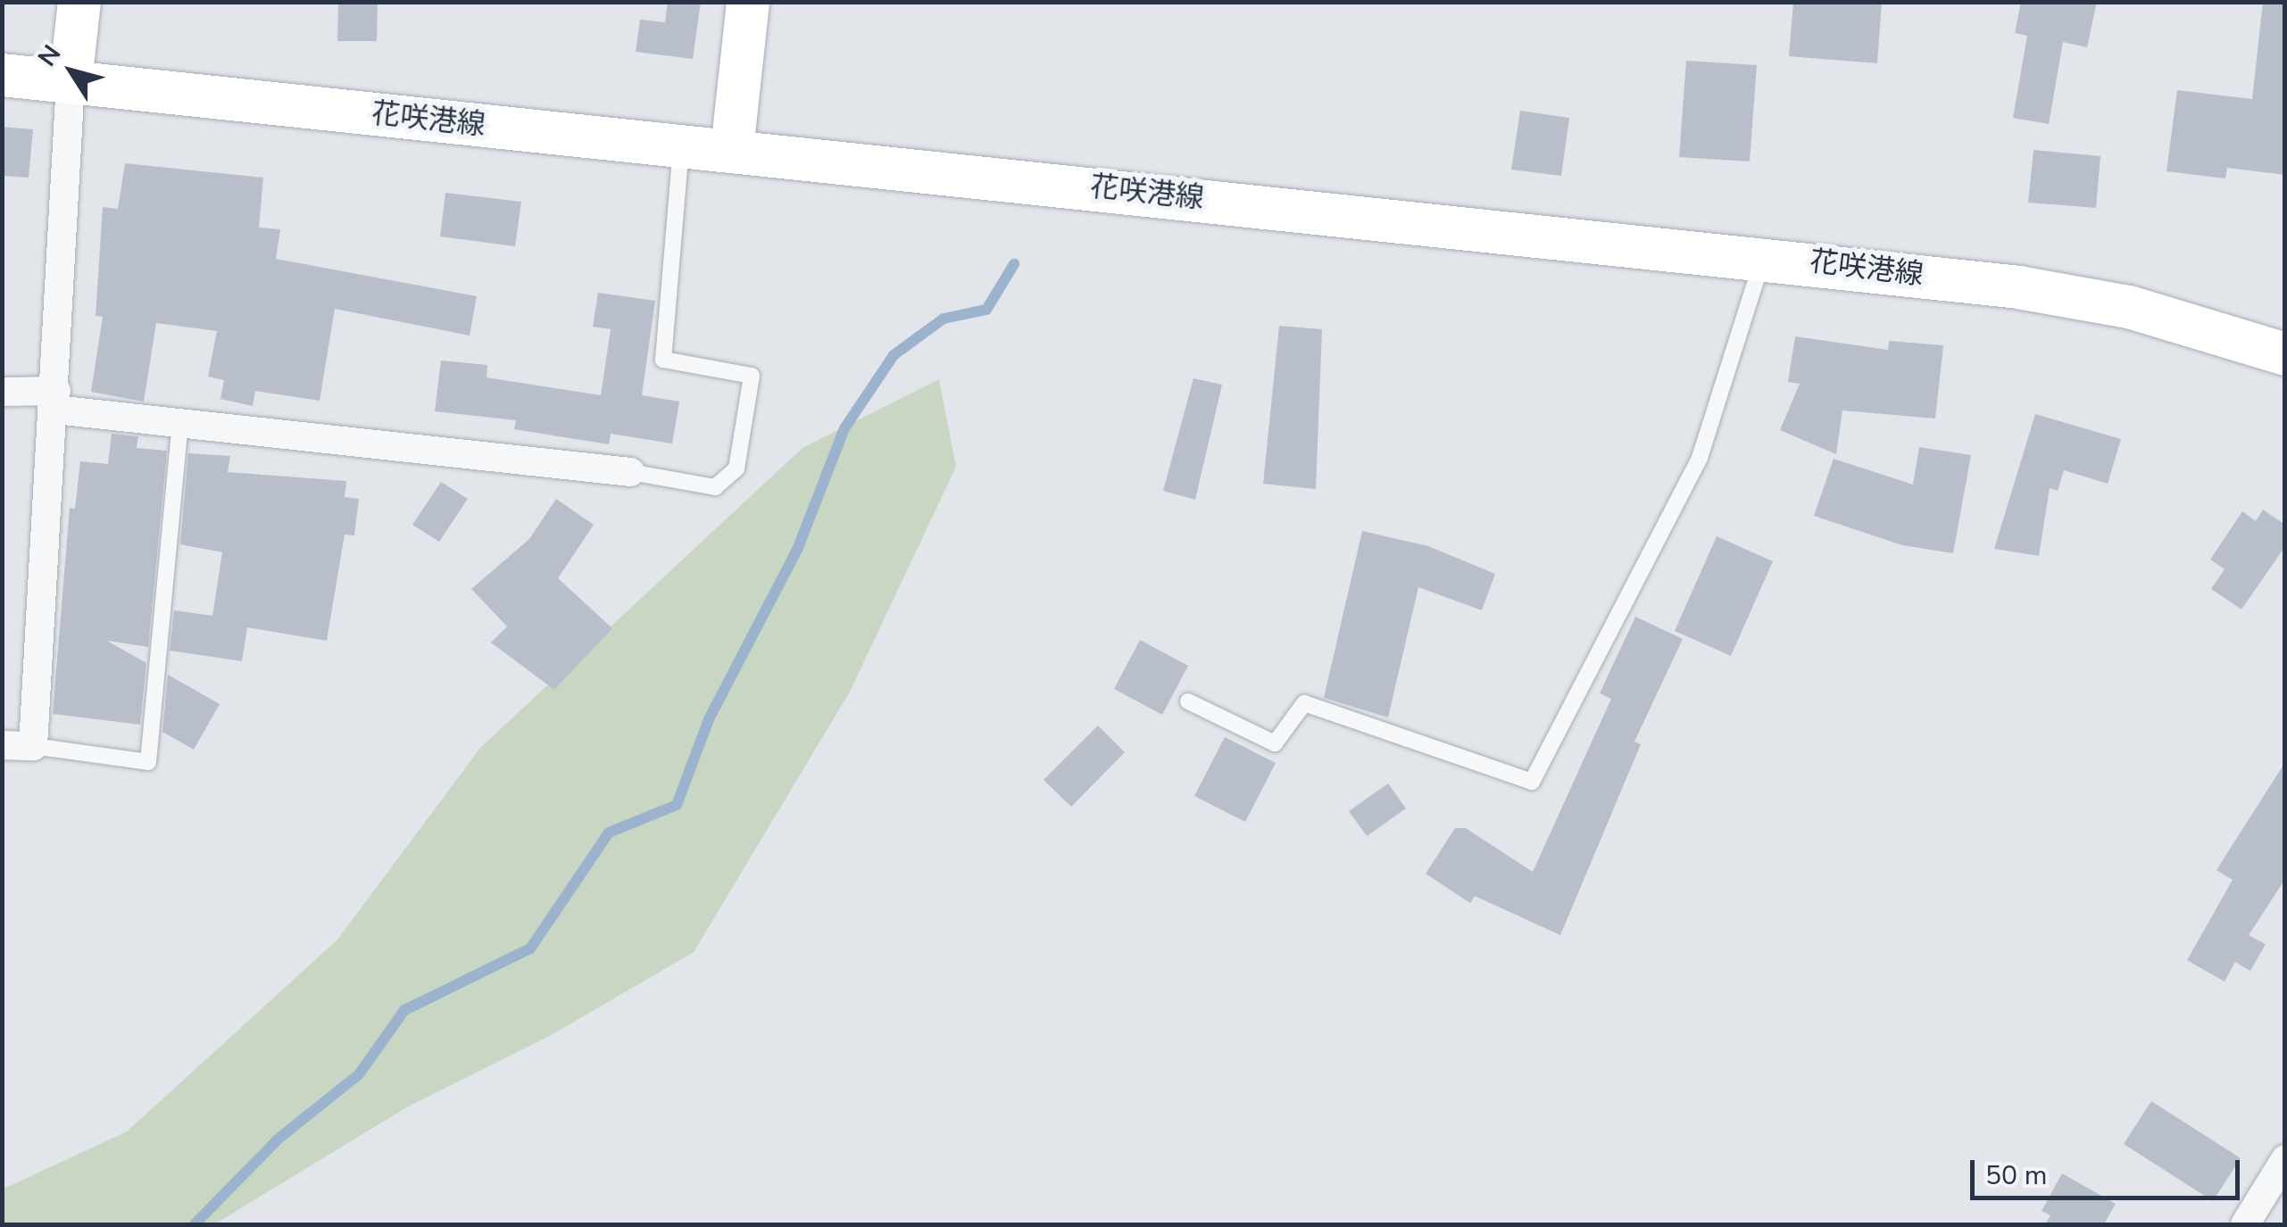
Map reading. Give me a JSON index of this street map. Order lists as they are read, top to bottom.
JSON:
{
  "streets": {
    "main road": ["花咲港線"]
  },
  "scale_bar": "50 m",
  "north": "top left"
}
